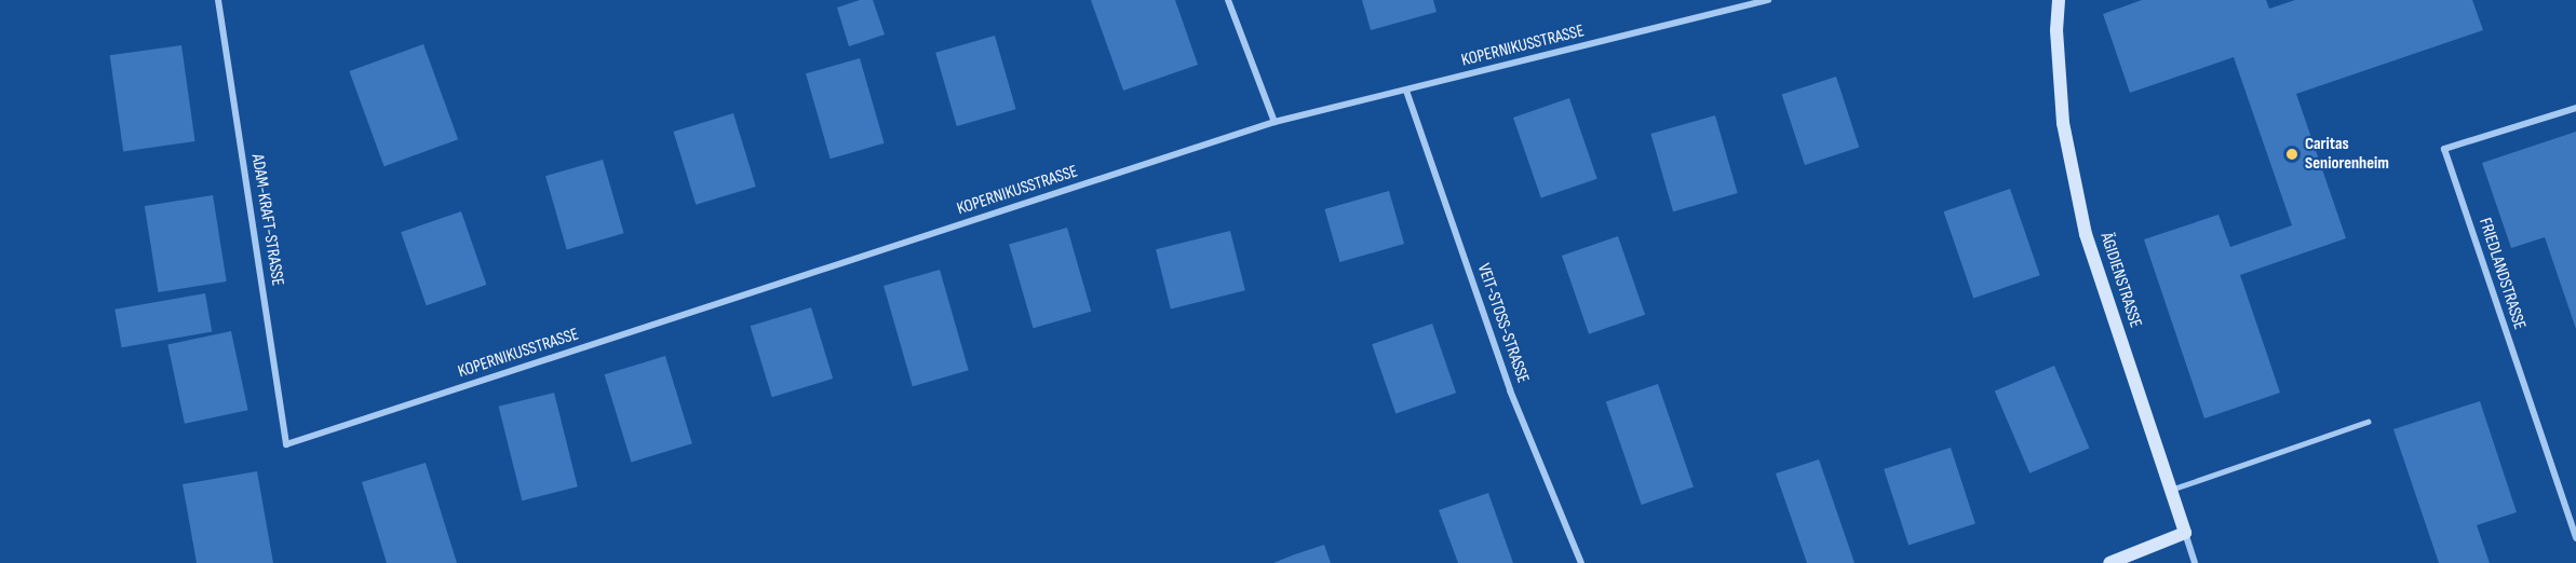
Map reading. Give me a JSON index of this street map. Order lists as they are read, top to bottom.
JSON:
{
  "streets": {
    "street": [
      "KOPERNIKUSSTRASSE",
      "ADAM-KRAFT-STRASSE",
      "FRIEDLANDSTRASSE",
      "ÄGIDIENSTRASSE",
      "VEIT-STOSS-STRASSE"
    ]
  },
  "crossings": [
    ["KOPERNIKUSSTRASSE", "ADAM-KRAFT-STRASSE"],
    ["KOPERNIKUSSTRASSE", "VEIT-STOSS-STRASSE"]
  ],
  "places": ["Caritas Seniorenheim"]
}
